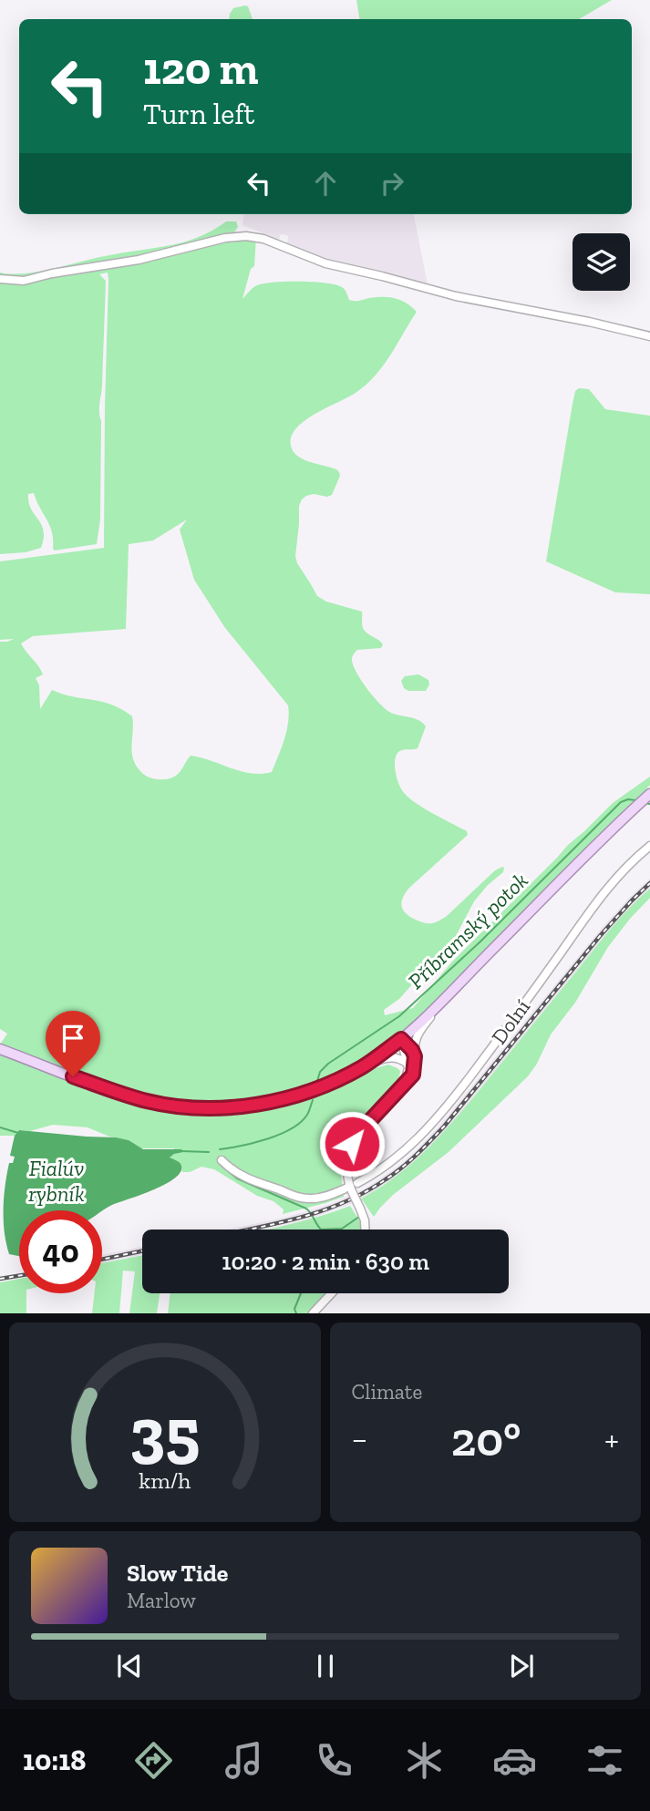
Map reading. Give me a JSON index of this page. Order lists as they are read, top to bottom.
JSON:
{
  "streets": {
    "street": ["Dolní"]
  },
  "water": ["Příbramský potok", "Fialúv rybník"],
  "page": {
    "turn": ["120 m", "Turn left"],
    "limit": "40",
    "trip": "10:20 · 2 min · 630 m",
    "tile": "Climate",
    "heat": ["−", "20°", "+"],
    "song": ["Slow Tide", "Marlow"],
    "tabs": "10:18",
    "gauge": ["35", "km/h"]
  }
}
